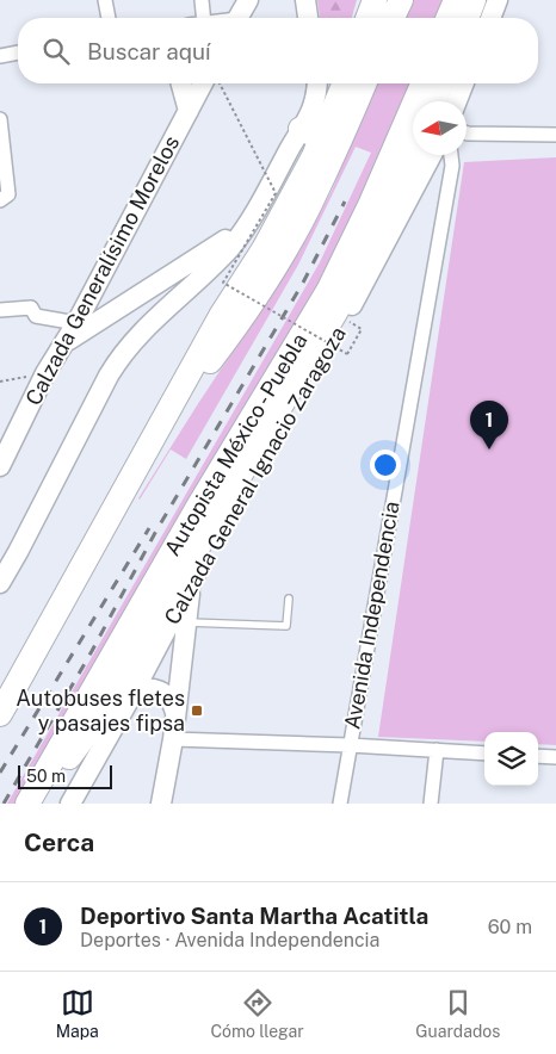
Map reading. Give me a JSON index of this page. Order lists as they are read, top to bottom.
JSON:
{
  "streets": {
    "highway": ["Autopista México - Puebla", "Calzada General Ignacio Zaragoza"],
    "main road": ["Calzada Generalísimo Morelos"],
    "street": ["Avenida Independencia"]
  },
  "places": {
    "transit": ["Autobuses fletes y pasajes fipsa"]
  },
  "scale_bar": "50 m",
  "north": "left",
  "page": {
    "search": "Buscar aquí",
    "pins": "1",
    "scale": "50 m",
    "heading": "Cerca",
    "list": [
      {
        "mark": "1",
        "name": "Deportivo Santa Martha Acatitla",
        "note": "Deportes · Avenida Independencia",
        "value": "60 m"
      }
    ],
    "nav": ["Mapa", "Cómo llegar", "Guardados"]
  }
}
